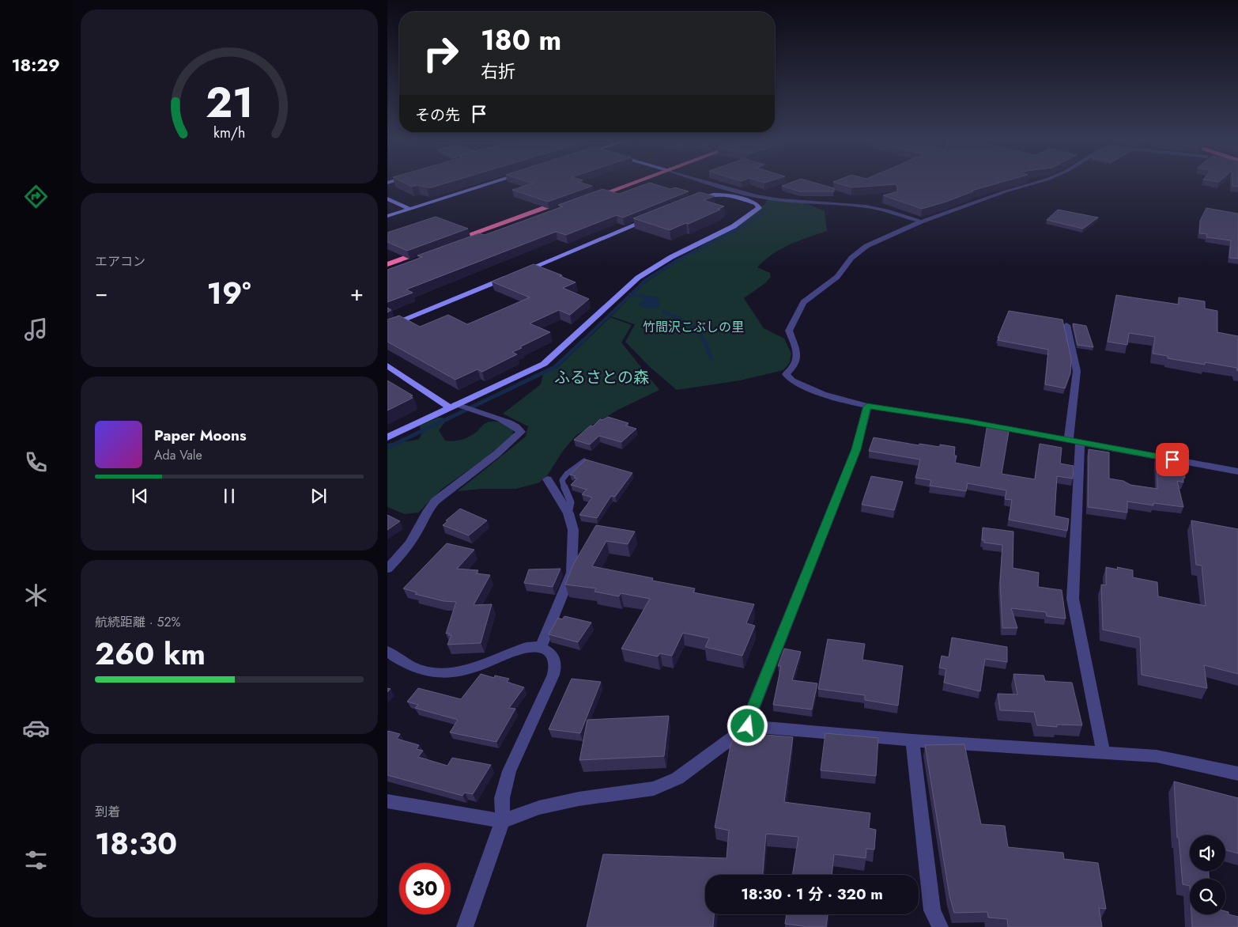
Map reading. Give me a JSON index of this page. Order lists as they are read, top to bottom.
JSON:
{
  "parks": ["竹間沢こぶしの里", "ふるさとの森"],
  "page": {
    "tabs": "18:29",
    "turn": ["180 m", "右折"],
    "then": "その先",
    "tile": [
      "エアコン",
      ["航続距離 · 52%", "260 km"],
      ["到着", "18:30"]
    ],
    "heat": ["−", "19°", "+"],
    "song": ["Paper Moons", "Ada Vale"],
    "limit": "30",
    "trip": "18:30 · 1 分 · 320 m",
    "gauge": ["21", "km/h"]
  }
}
